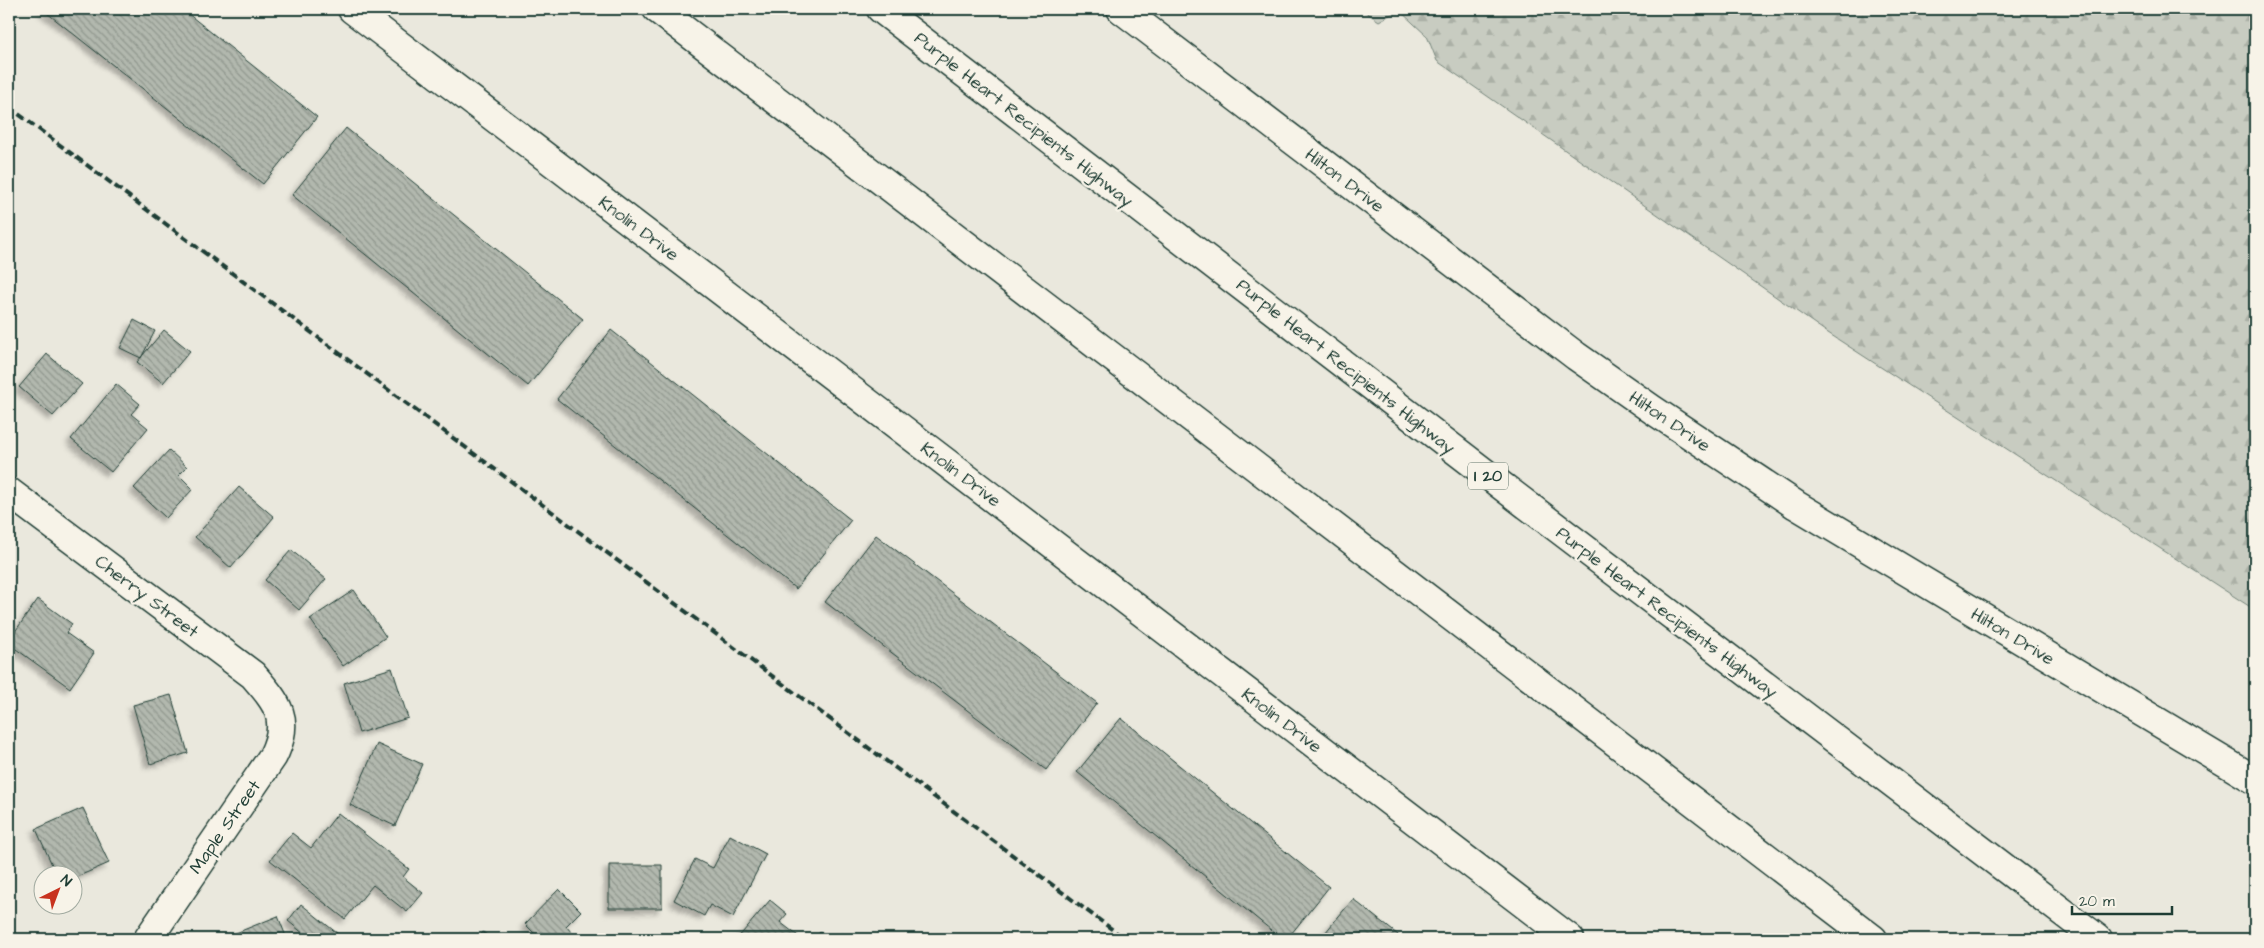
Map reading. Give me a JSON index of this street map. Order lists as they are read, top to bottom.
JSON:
{
  "streets": {
    "main road": [
      "Purple Heart Recipients Highway",
      "Hilton Drive",
      "Knolin Drive",
      "I 20",
      "Cherry Street",
      "Maple Street"
    ]
  },
  "crossings": [
    ["Cherry Street", "Maple Street"]
  ],
  "scale_bar": "20 m",
  "north": "top right"
}
